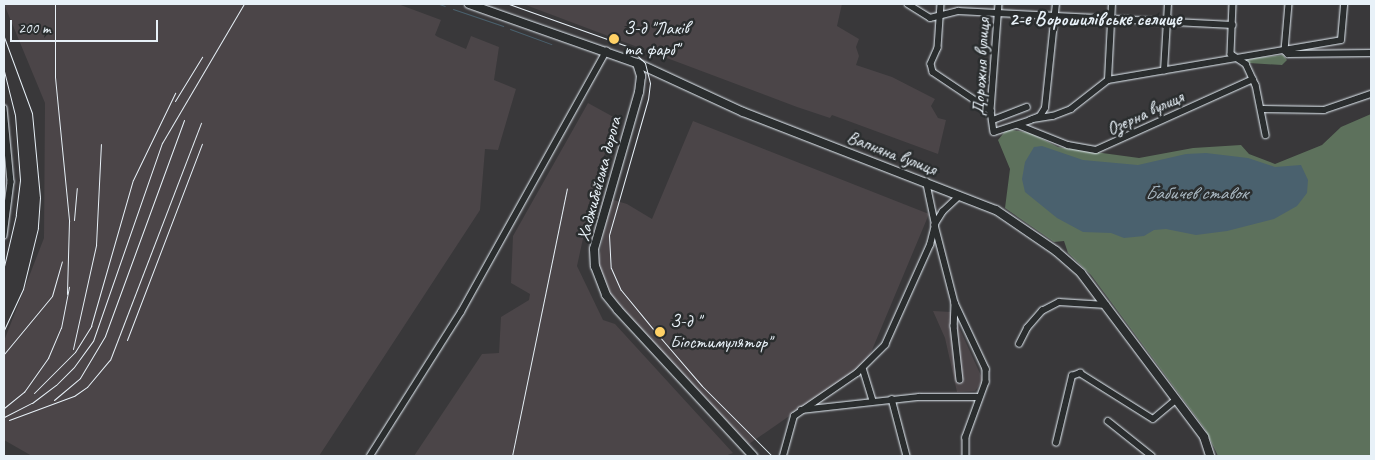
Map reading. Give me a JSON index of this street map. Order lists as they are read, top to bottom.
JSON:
{
  "streets": {
    "street": [
      "Дорожня вулиця",
      "Озерна вулиця",
      "Вапняна вулиця",
      "Хаджибейська дорога"
    ]
  },
  "crossings": [
    ["Дорожня вулиця", "Озерна вулиця"],
    ["Вапняна вулиця", "Хаджибейська дорога"]
  ],
  "districts": ["2-е Ворошилівське селище"],
  "water": ["Бабичев ставок"],
  "places": ["З-д \"Лаків та фарб\"", "З-д \" Біостимулятор\""],
  "scale_bar": "200 m"
}
